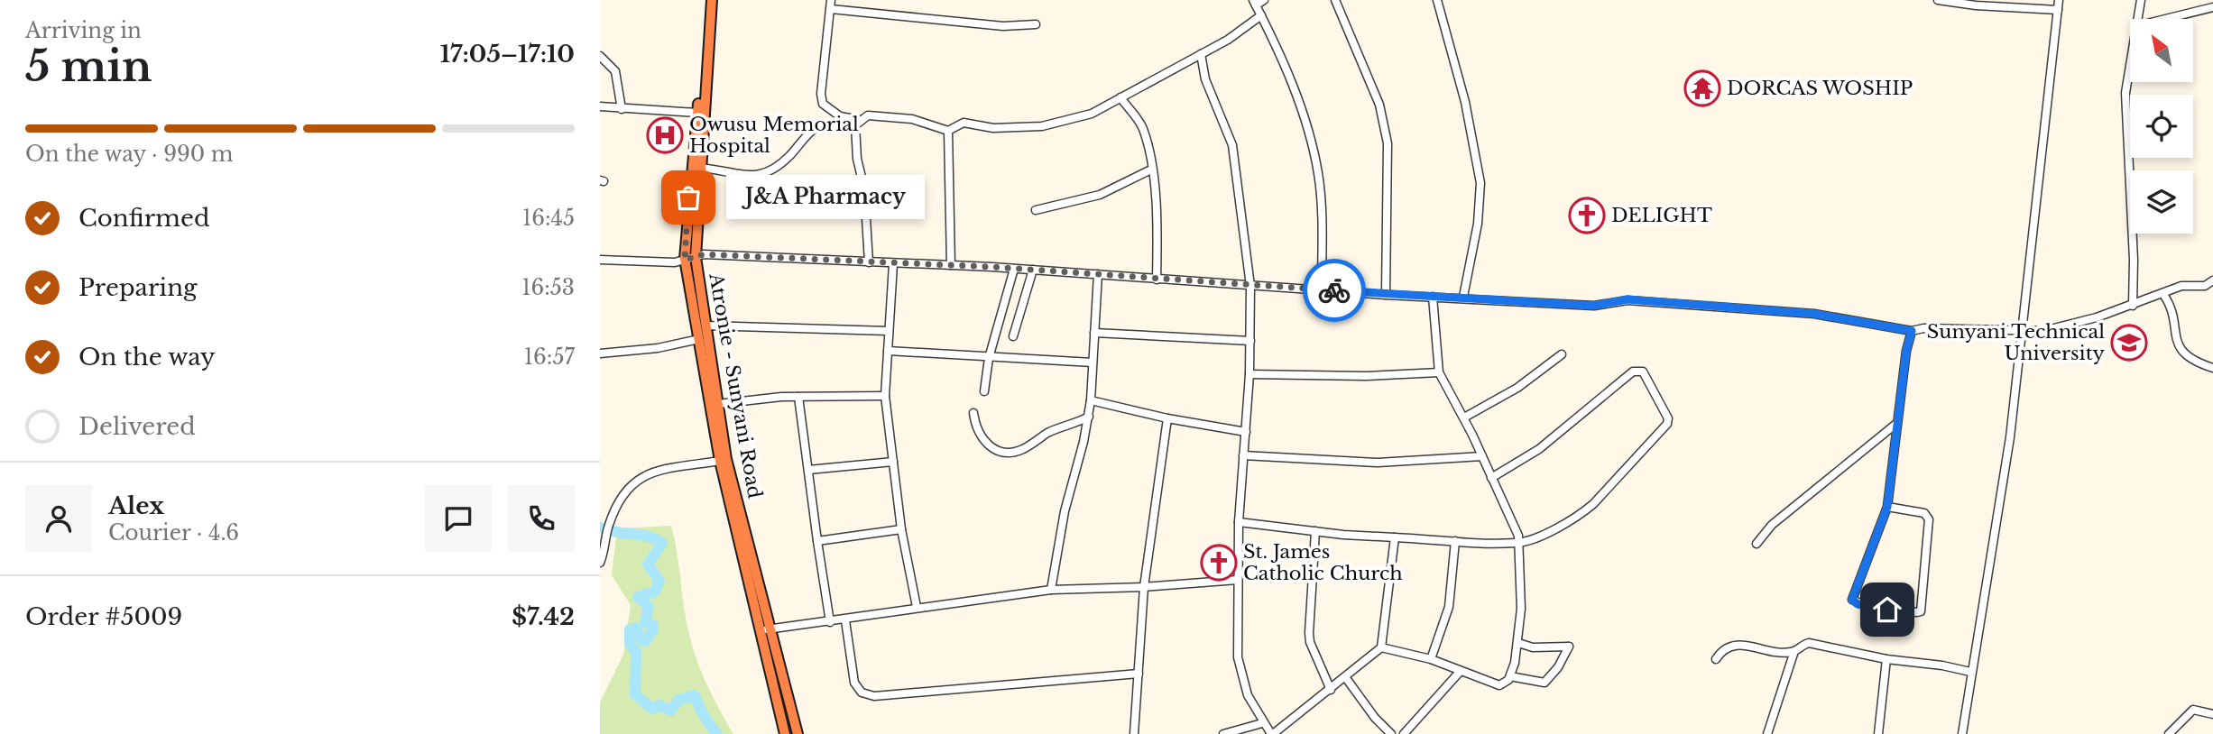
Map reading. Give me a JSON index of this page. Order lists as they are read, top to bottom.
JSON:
{
  "streets": {
    "highway": ["Atronie - Sunyani Road"]
  },
  "places": {
    "temple": ["DORCAS WOSHIP"],
    "hospital": ["Owusu Memorial Hospital"],
    "other": ["J&A Pharmacy"],
    "church": ["DELIGHT", "St. James Catholic Church"],
    "school or university": ["Sunyani Technical University"]
  },
  "north": "top left",
  "page": {
    "heading": ["5 min", "Arriving in", "17:05–17:10"],
    "panel": [
      "Alex",
      "Courier · 4.6",
      "Order #5009",
      "$7.42"
    ],
    "bar": "On the way · 990 m",
    "bubble": "J&A Pharmacy",
    "list": [
      ["Confirmed", "16:45"],
      ["Preparing", "16:53"],
      ["On the way", "16:57"],
      "Delivered"
    ]
  }
}
